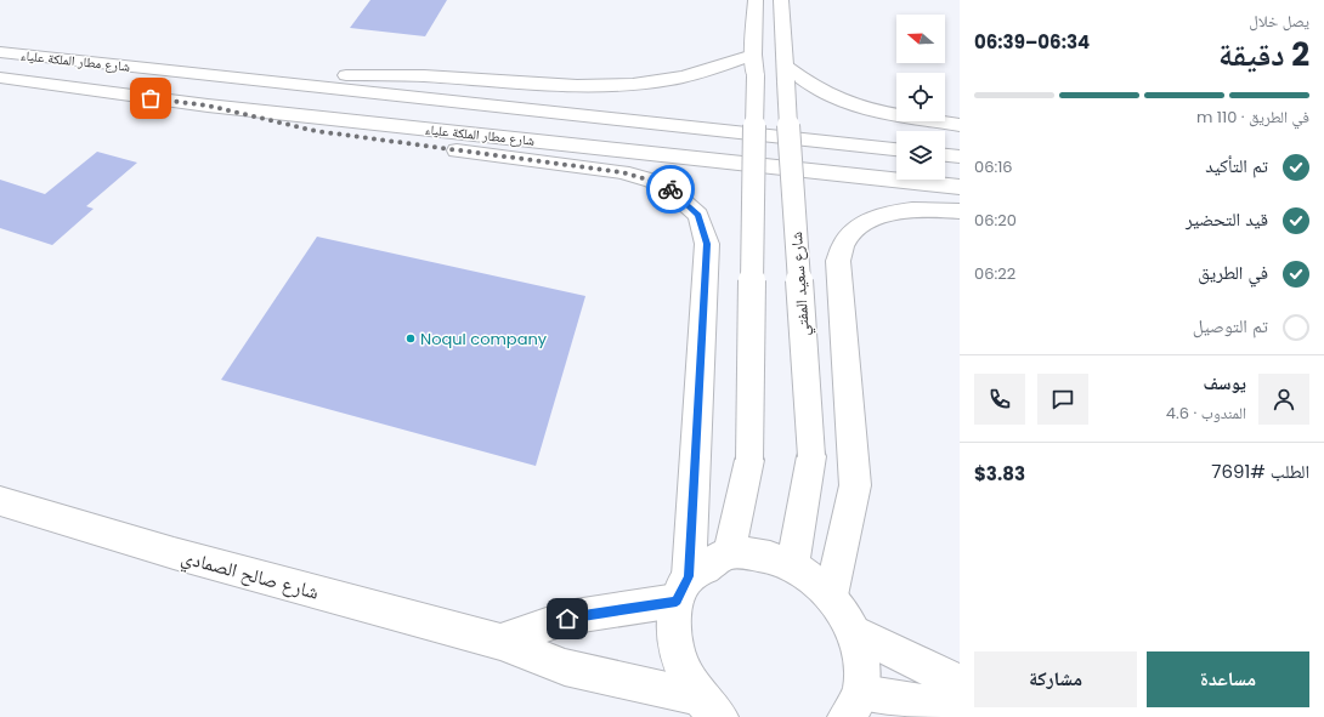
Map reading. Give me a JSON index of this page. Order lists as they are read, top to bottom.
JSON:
{
  "streets": {
    "main road": ["شارع مطار الملكة علياء", "شارع سعيد المفتي", "شارع صالح الصمادي"]
  },
  "places": ["Noqul company"],
  "north": "left",
  "page": {
    "heading": ["2 دقيقة", "يصل خلال", "06:34–06:39"],
    "panel": [
      "يوسف",
      "المندوب · 4.6",
      "الطلب #7691",
      "$3.83"
    ],
    "bar": "في الطريق · 110 m",
    "list": [
      ["تم التأكيد", "06:16"],
      ["قيد التحضير", "06:20"],
      ["في الطريق", "06:22"],
      "تم التوصيل"
    ],
    "buttons": ["مساعدة", "مشاركة"]
  }
}
